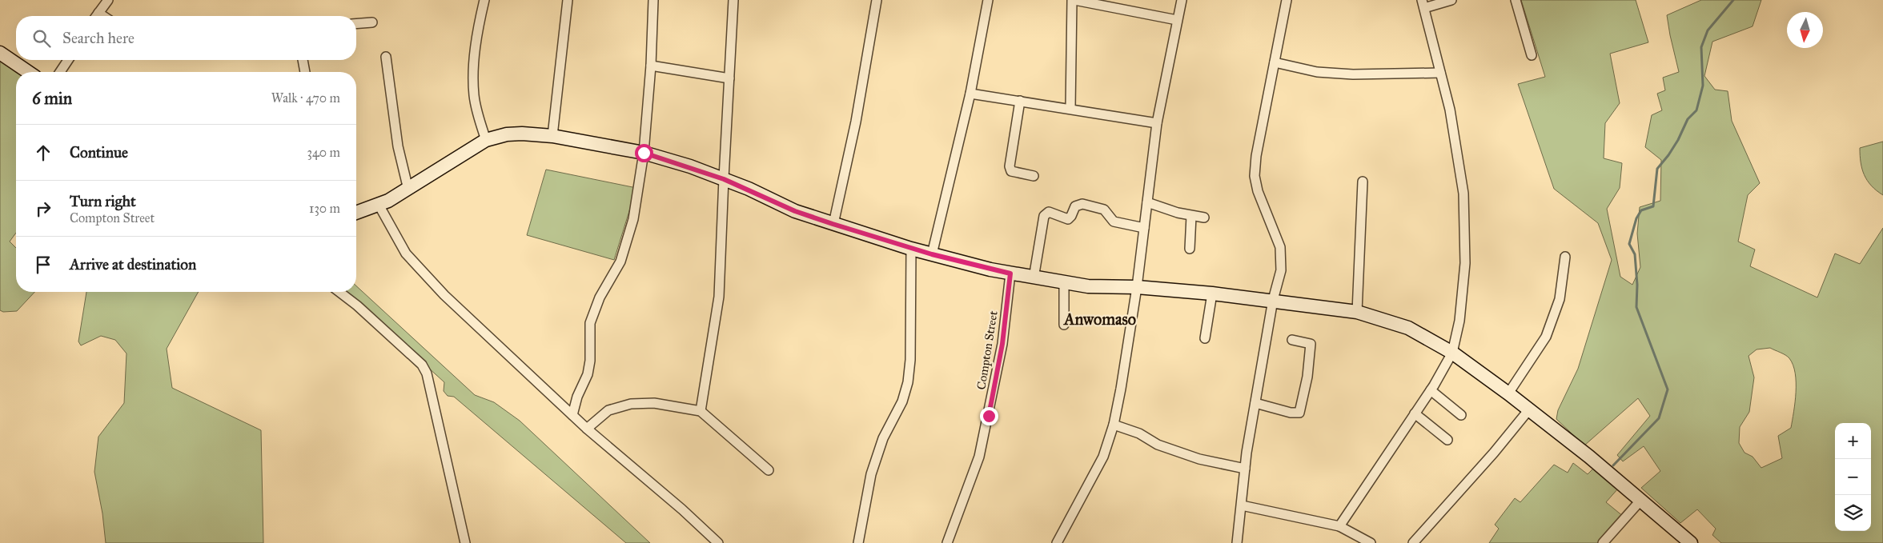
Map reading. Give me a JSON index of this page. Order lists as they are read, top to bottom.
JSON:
{
  "streets": {
    "street": ["Compton Street"]
  },
  "districts": ["Anwomaso"],
  "north": "bottom",
  "page": {
    "search": "Search here",
    "heading": ["6 min", "Walk · 470 m"],
    "list": [
      ["Continue", "340 m"],
      ["Turn right", "Compton Street", "130 m"],
      "Arrive at destination"
    ],
    "map_buttons": ["+", "−"]
  }
}
